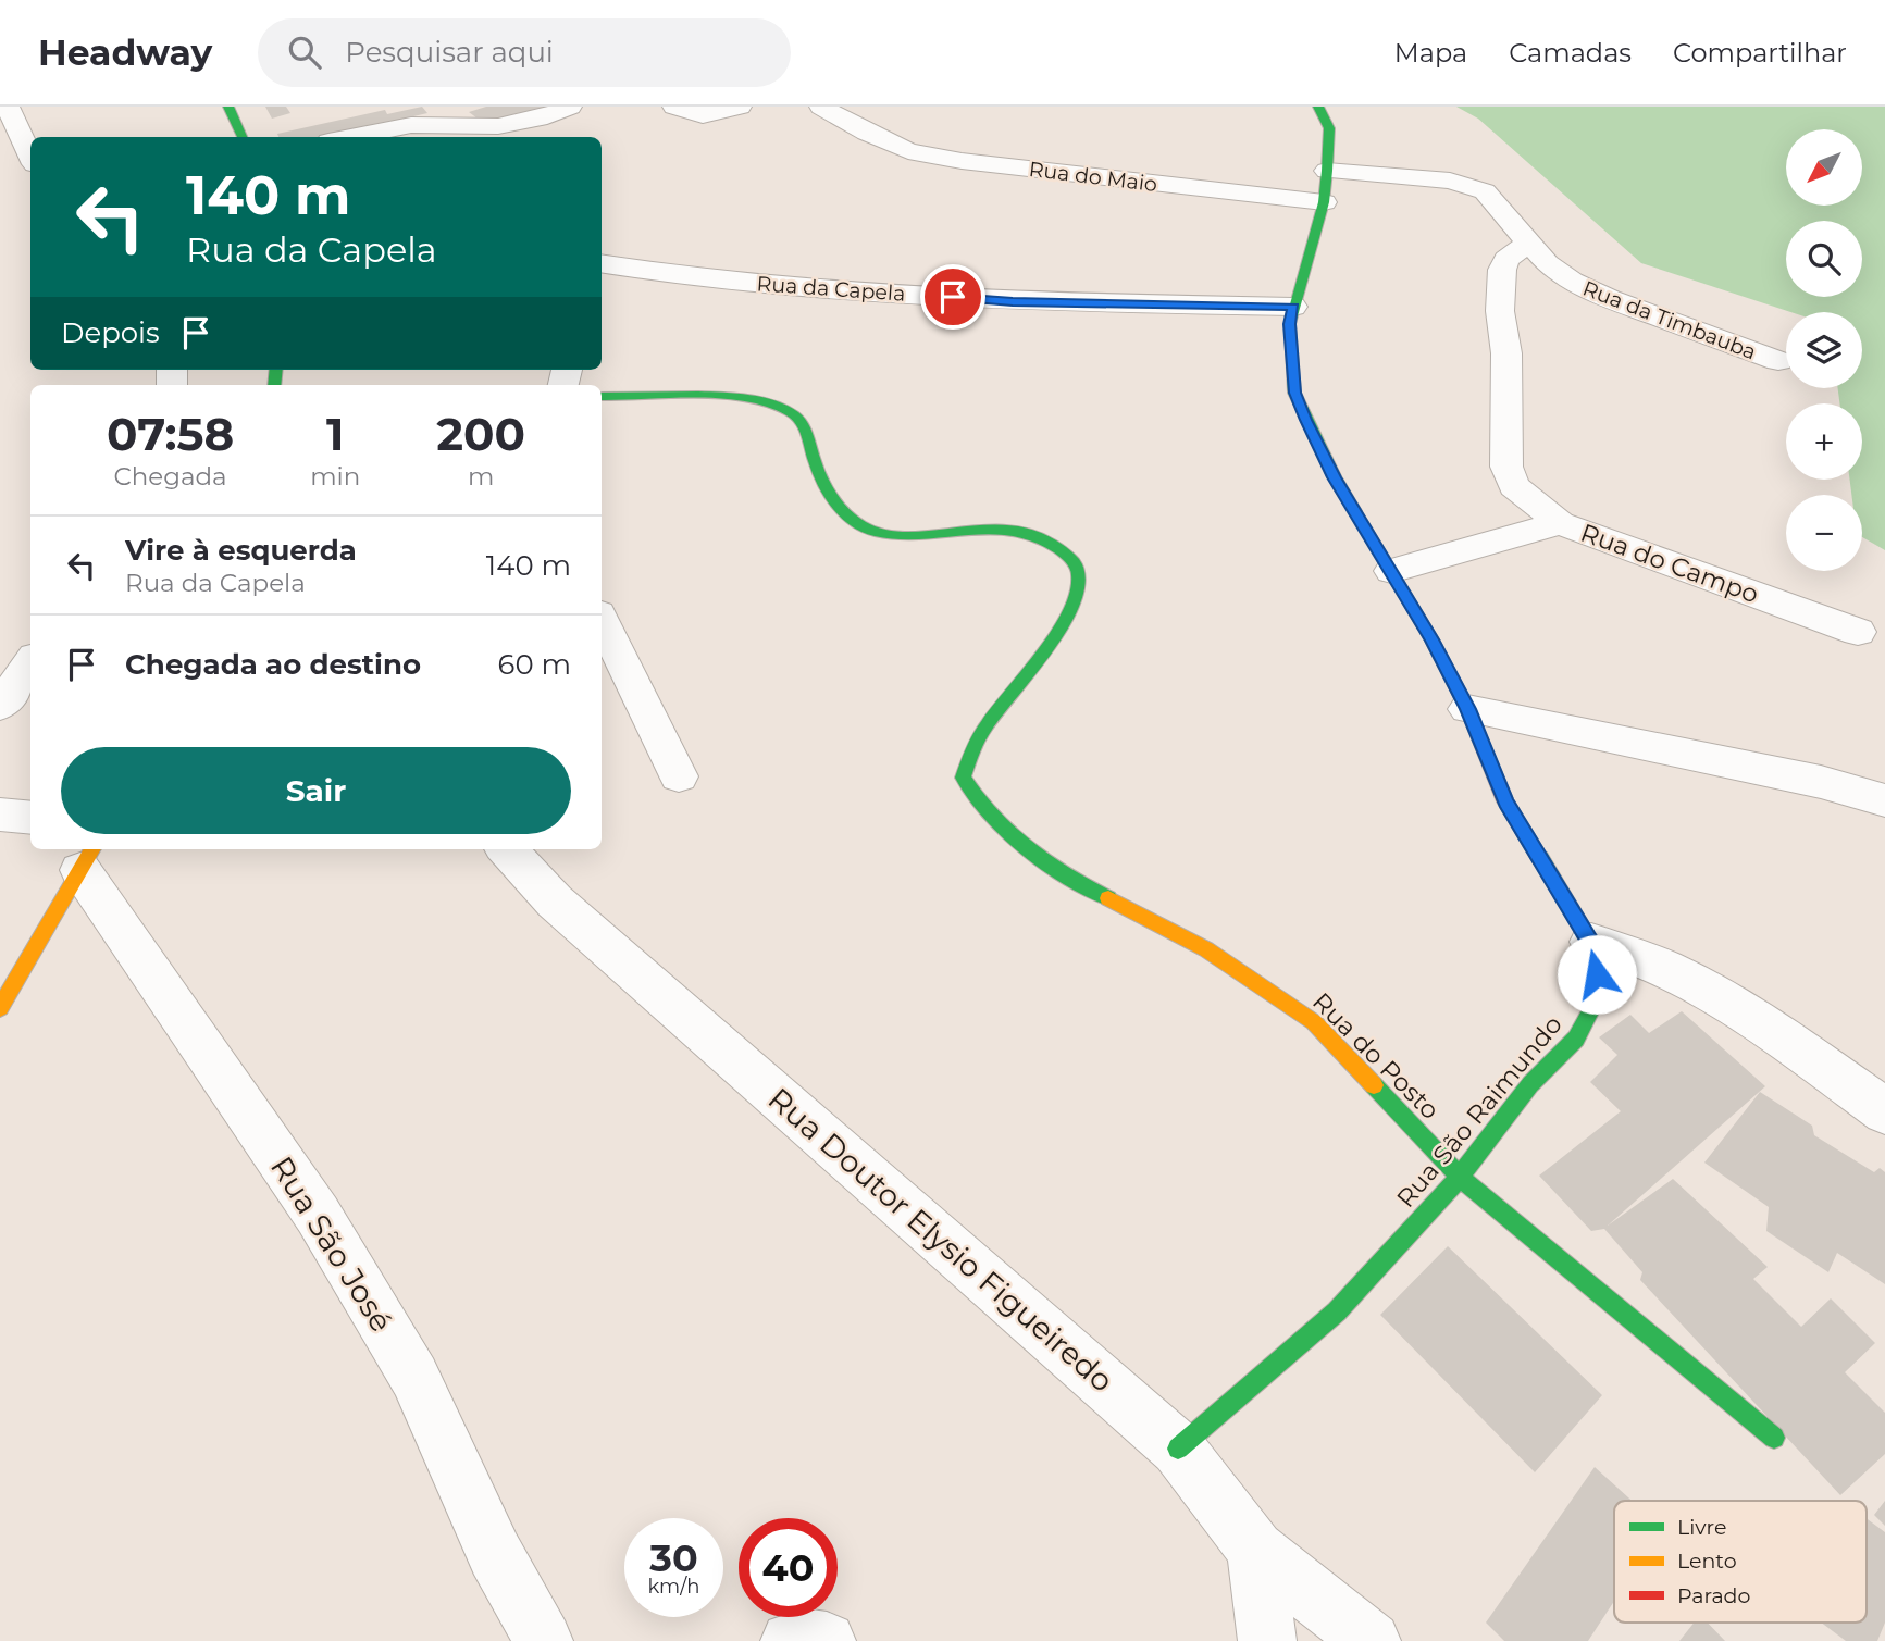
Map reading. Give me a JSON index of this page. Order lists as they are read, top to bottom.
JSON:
{
  "streets": {
    "street": [
      "Rua do Maio",
      "Rua da Capela",
      "Rua da Timbauba",
      "Rua do Campo",
      "Rua do Posto",
      "Rua São Raimundo",
      "Rua Doutor Elysio Figueiredo",
      "Rua São José"
    ]
  },
  "crossings": [
    ["Rua do Maio", "Rua São Raimundo"],
    ["Rua da Capela", "Rua São Raimundo"],
    ["Rua da Timbauba", "Rua São Raimundo"],
    ["Rua do Campo", "Rua São Raimundo"],
    ["Rua do Posto", "Rua São Raimundo"],
    ["Rua São Raimundo", "Rua Doutor Elysio Figueiredo"]
  ],
  "legend": ["Livre", "Lento", "Parado"],
  "north": "bottom left",
  "page": {
    "header": "Headway",
    "search": "Pesquisar aqui",
    "nav": ["Mapa", "Camadas", "Compartilhar"],
    "map_buttons": ["+", "−"],
    "turn": ["140 m", "Rua da Capela"],
    "then": "Depois",
    "eta": [
      "07:58",
      "Chegada",
      "1",
      "min",
      "200",
      "m"
    ],
    "list": [
      {
        "name": "Vire à esquerda",
        "note": "Rua da Capela",
        "value": "140 m"
      },
      {
        "name": "Chegada ao destino",
        "value": "60 m"
      }
    ],
    "buttons": "Sair",
    "speed": "30 km/h",
    "limit": "40"
  }
}
